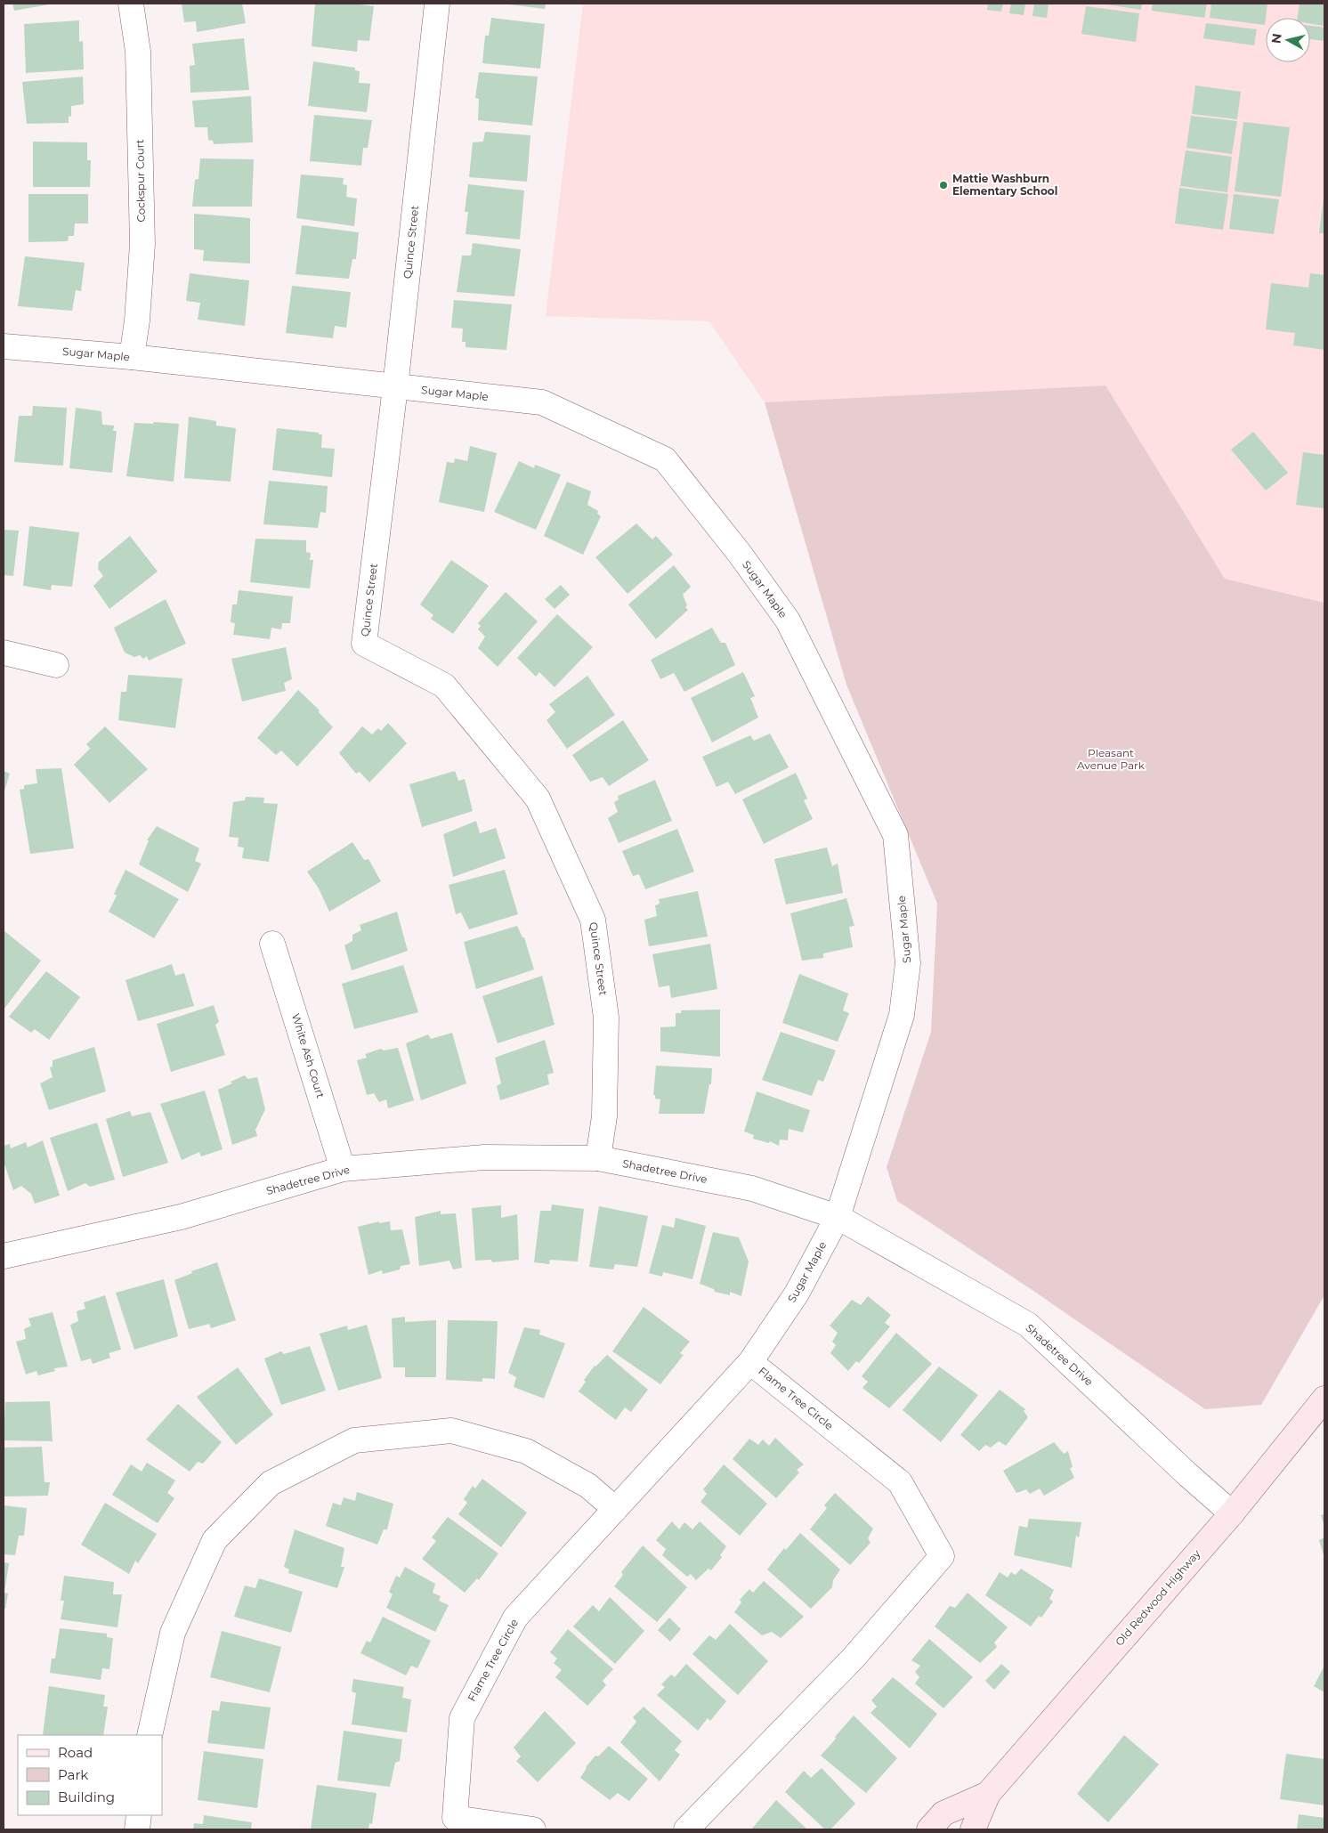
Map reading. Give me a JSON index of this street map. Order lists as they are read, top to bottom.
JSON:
{
  "streets": {
    "main road": ["Old Redwood Highway"],
    "street": [
      "Cockspur Court",
      "Quince Street",
      "Sugar Maple",
      "White Ash Court",
      "Shadetree Drive",
      "Flame Tree Circle"
    ]
  },
  "crossings": [
    ["Cockspur Court", "Sugar Maple"],
    ["Quince Street", "Sugar Maple"],
    ["Quince Street", "Shadetree Drive"],
    ["Sugar Maple", "Shadetree Drive"],
    ["Sugar Maple", "Flame Tree Circle"],
    ["White Ash Court", "Shadetree Drive"],
    ["Shadetree Drive", "Old Redwood Highway"]
  ],
  "parks": ["Pleasant Avenue Park"],
  "places": ["Mattie Washburn Elementary School"],
  "legend": ["Road", "Park", "Building"],
  "north": "left"
}
